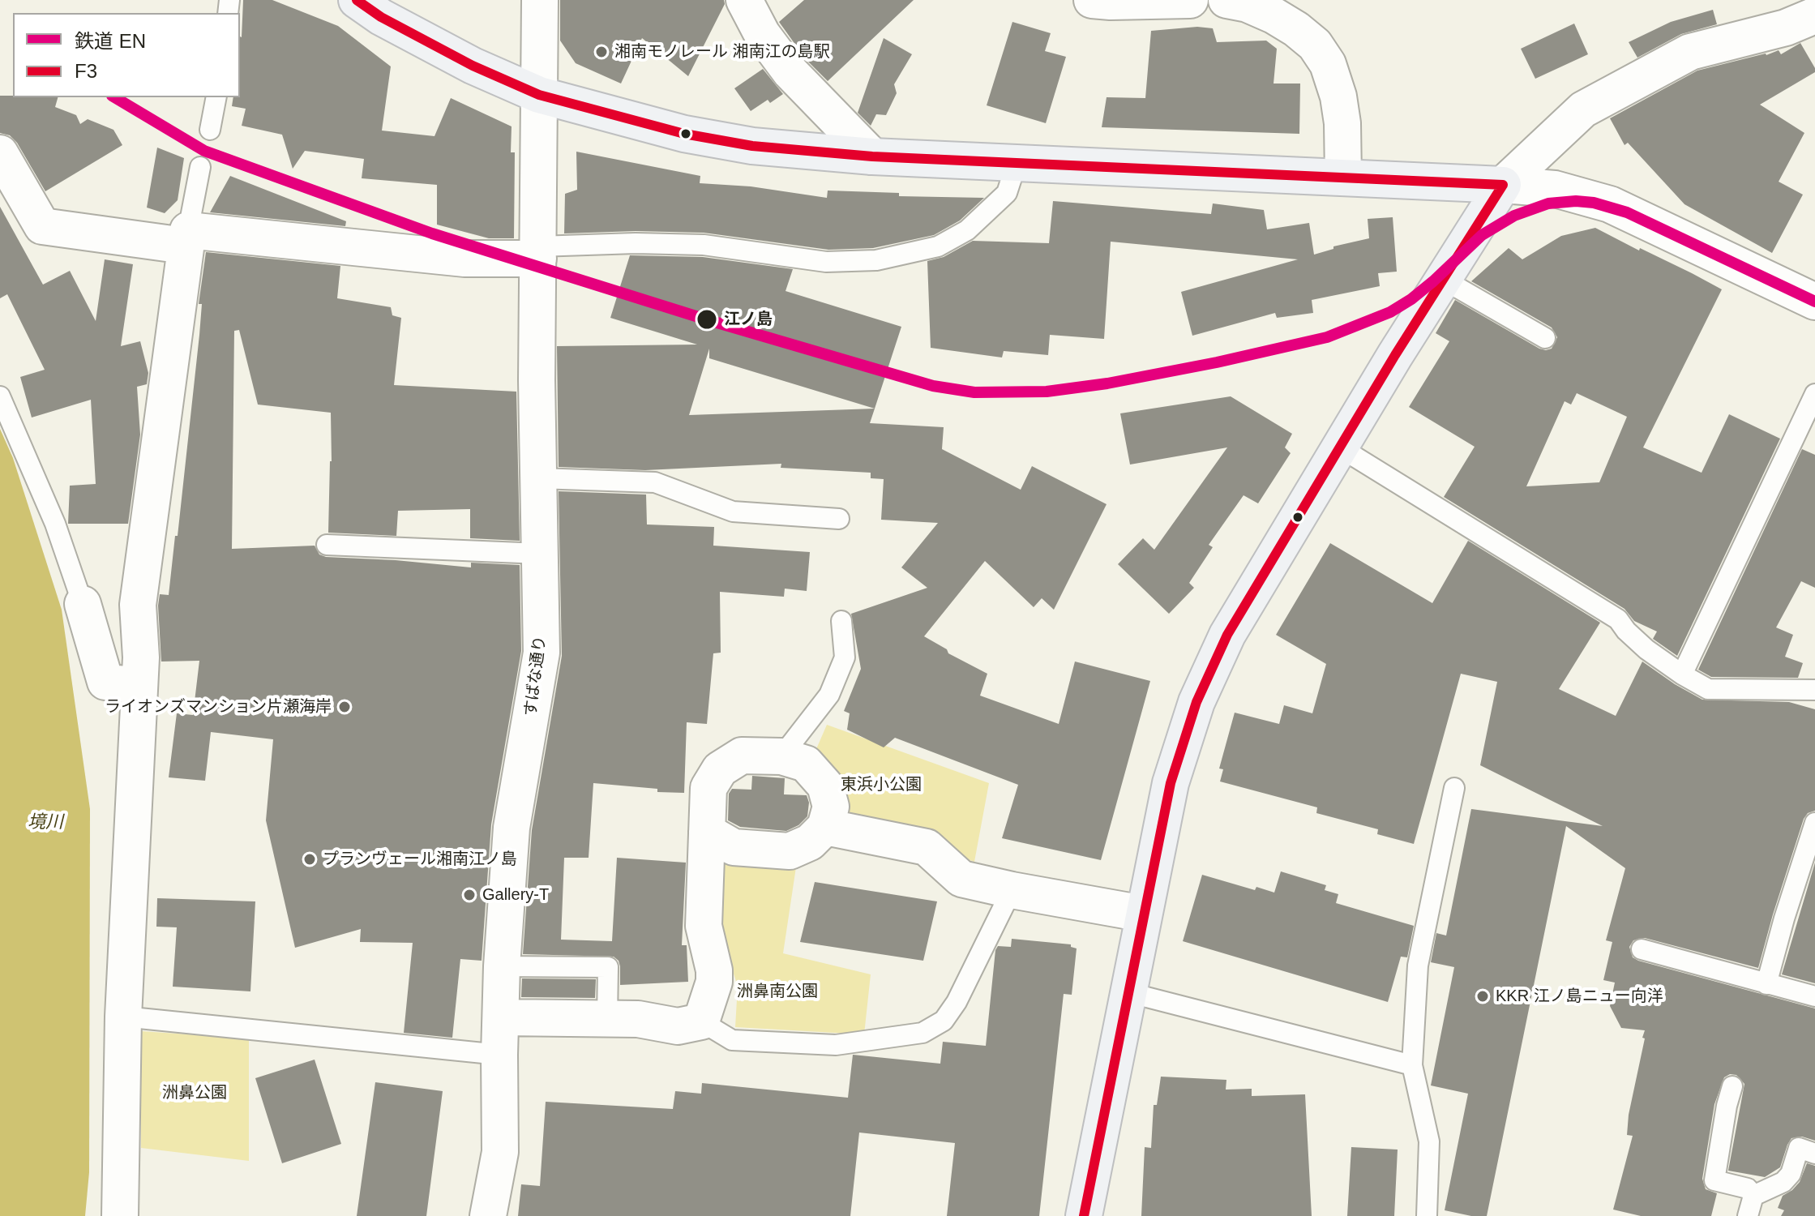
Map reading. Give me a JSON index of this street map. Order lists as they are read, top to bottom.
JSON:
{
  "streets": {
    "street": ["すばな通り"]
  },
  "water": ["境川"],
  "parks": ["東浜小公園", "洲鼻南公園", "洲鼻公園"],
  "places": [
    "湘南モノレール 湘南江の島駅",
    "江ノ島",
    "ライオンズマンション片瀬海岸",
    "プランヴェール湘南江ノ島",
    "Gallery-T",
    "KKR 江ノ島ニュー向洋"
  ],
  "lines": ["transit line F3", "rail line EN"],
  "legend": ["鉄道 EN", "F3"]
}
